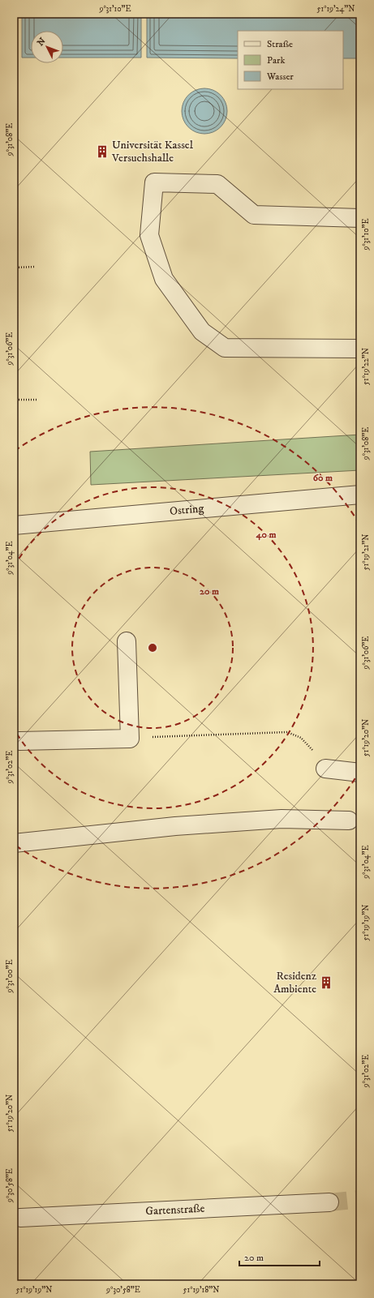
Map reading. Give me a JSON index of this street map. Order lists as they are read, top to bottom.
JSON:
{
  "streets": {
    "street": ["Ostring", "Gartenstraße"]
  },
  "places": {
    "building": ["Universität Kassel Versuchshalle", "Residenz Ambiente"]
  },
  "legend": ["Straße", "Park", "Wasser"],
  "scale_bar": "20 m",
  "north": "top left",
  "coordinates": [
    "9°31'10\"E",
    "51°19'24\"N",
    "9°31'08\"E",
    "9°31'06\"E",
    "51°19'22\"N",
    "51°19'21\"N",
    "9°31'04\"E",
    "51°19'20\"N",
    "9°31'02\"E",
    "51°19'19\"N",
    "9°31'00\"E",
    "9°30'58\"E",
    "51°19'18\"N"
  ],
  "rings": ["60 m", "40 m", "20 m"]
}
